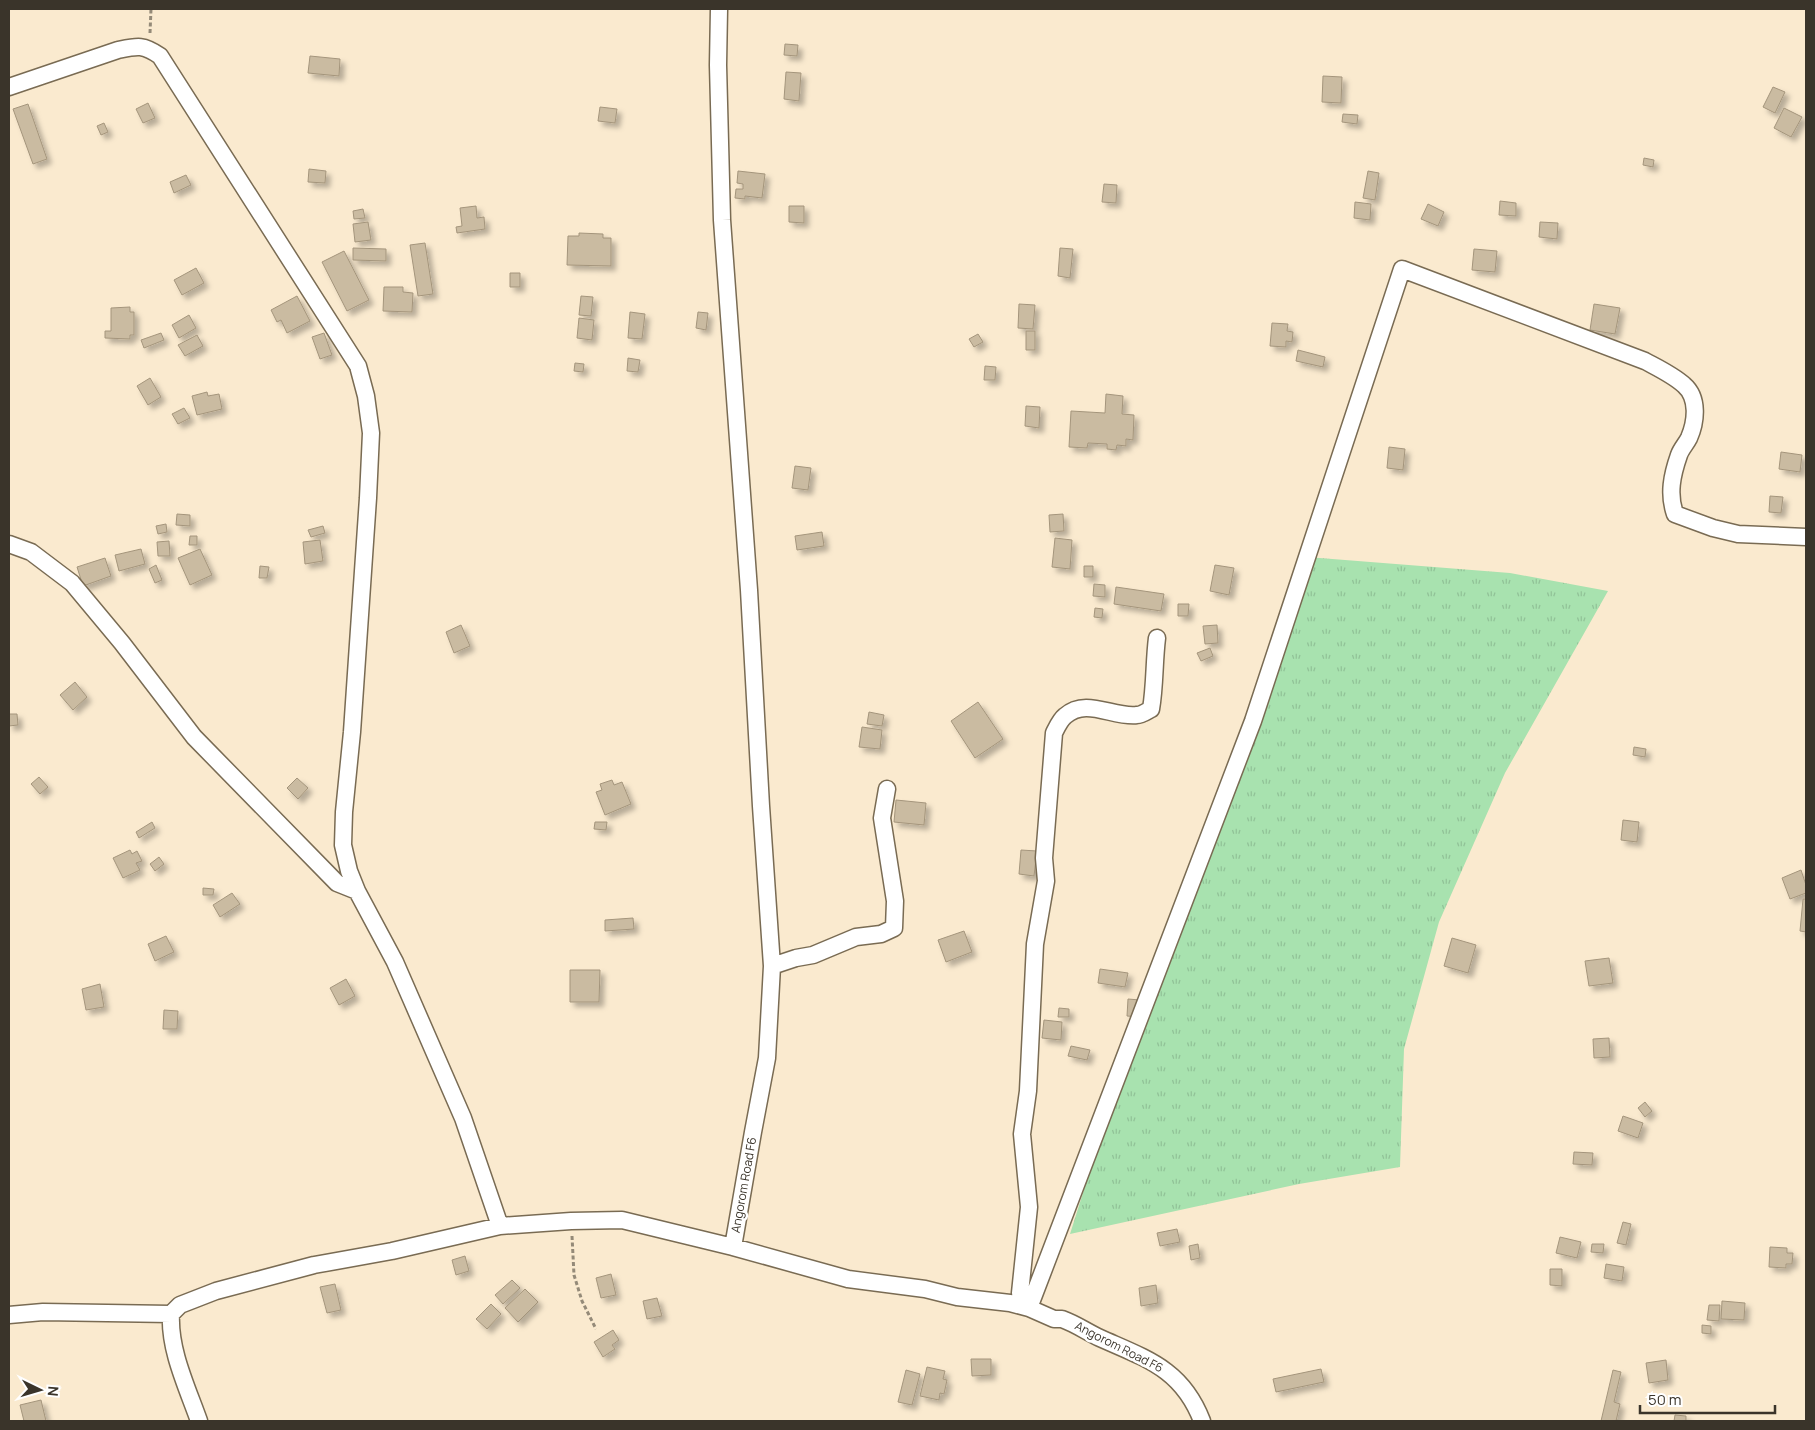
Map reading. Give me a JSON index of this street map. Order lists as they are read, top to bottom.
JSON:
{
  "streets": {
    "street": ["Angorom Road F6"]
  },
  "scale_bar": "50 m",
  "north": "right"
}
